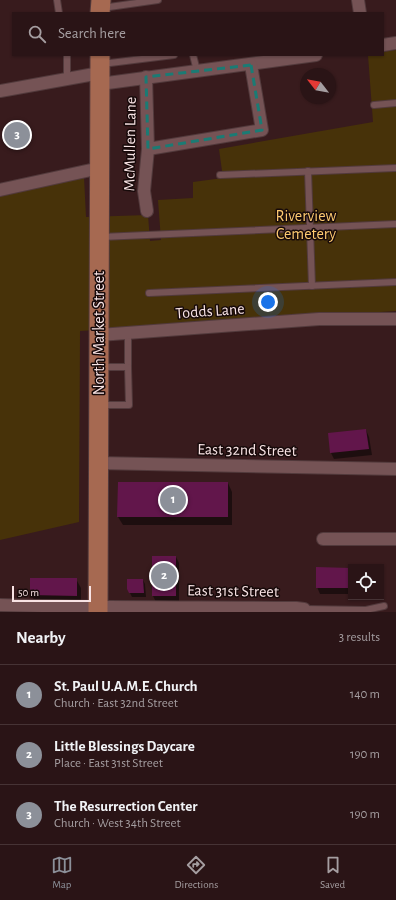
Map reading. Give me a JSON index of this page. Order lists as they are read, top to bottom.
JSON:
{
  "streets": {
    "main road": ["North Market Street"],
    "street": [
      "McMullen Lane",
      "Todds Lane",
      "East 32nd Street",
      "East 31st Street"
    ]
  },
  "crossings": [
    ["Todds Lane", "North Market Street"],
    ["North Market Street", "East 32nd Street"],
    ["North Market Street", "East 31st Street"]
  ],
  "parks": ["Riverview Cemetery"],
  "scale_bar": "50 m",
  "north": "top left",
  "page": {
    "search": "Search here",
    "pins": ["3", "1", "2"],
    "scale": "50 m",
    "heading": ["Nearby", "3 results"],
    "list": [
      {
        "mark": "1",
        "name": "St. Paul U.A.M.E. Church",
        "note": "Church · East 32nd Street",
        "value": "140 m"
      },
      {
        "mark": "2",
        "name": "Little Blessings Daycare",
        "note": "Place · East 31st Street",
        "value": "190 m"
      },
      {
        "mark": "3",
        "name": "The Resurrection Center",
        "note": "Church · West 34th Street",
        "value": "190 m"
      }
    ],
    "nav": ["Map", "Directions", "Saved"]
  }
}
